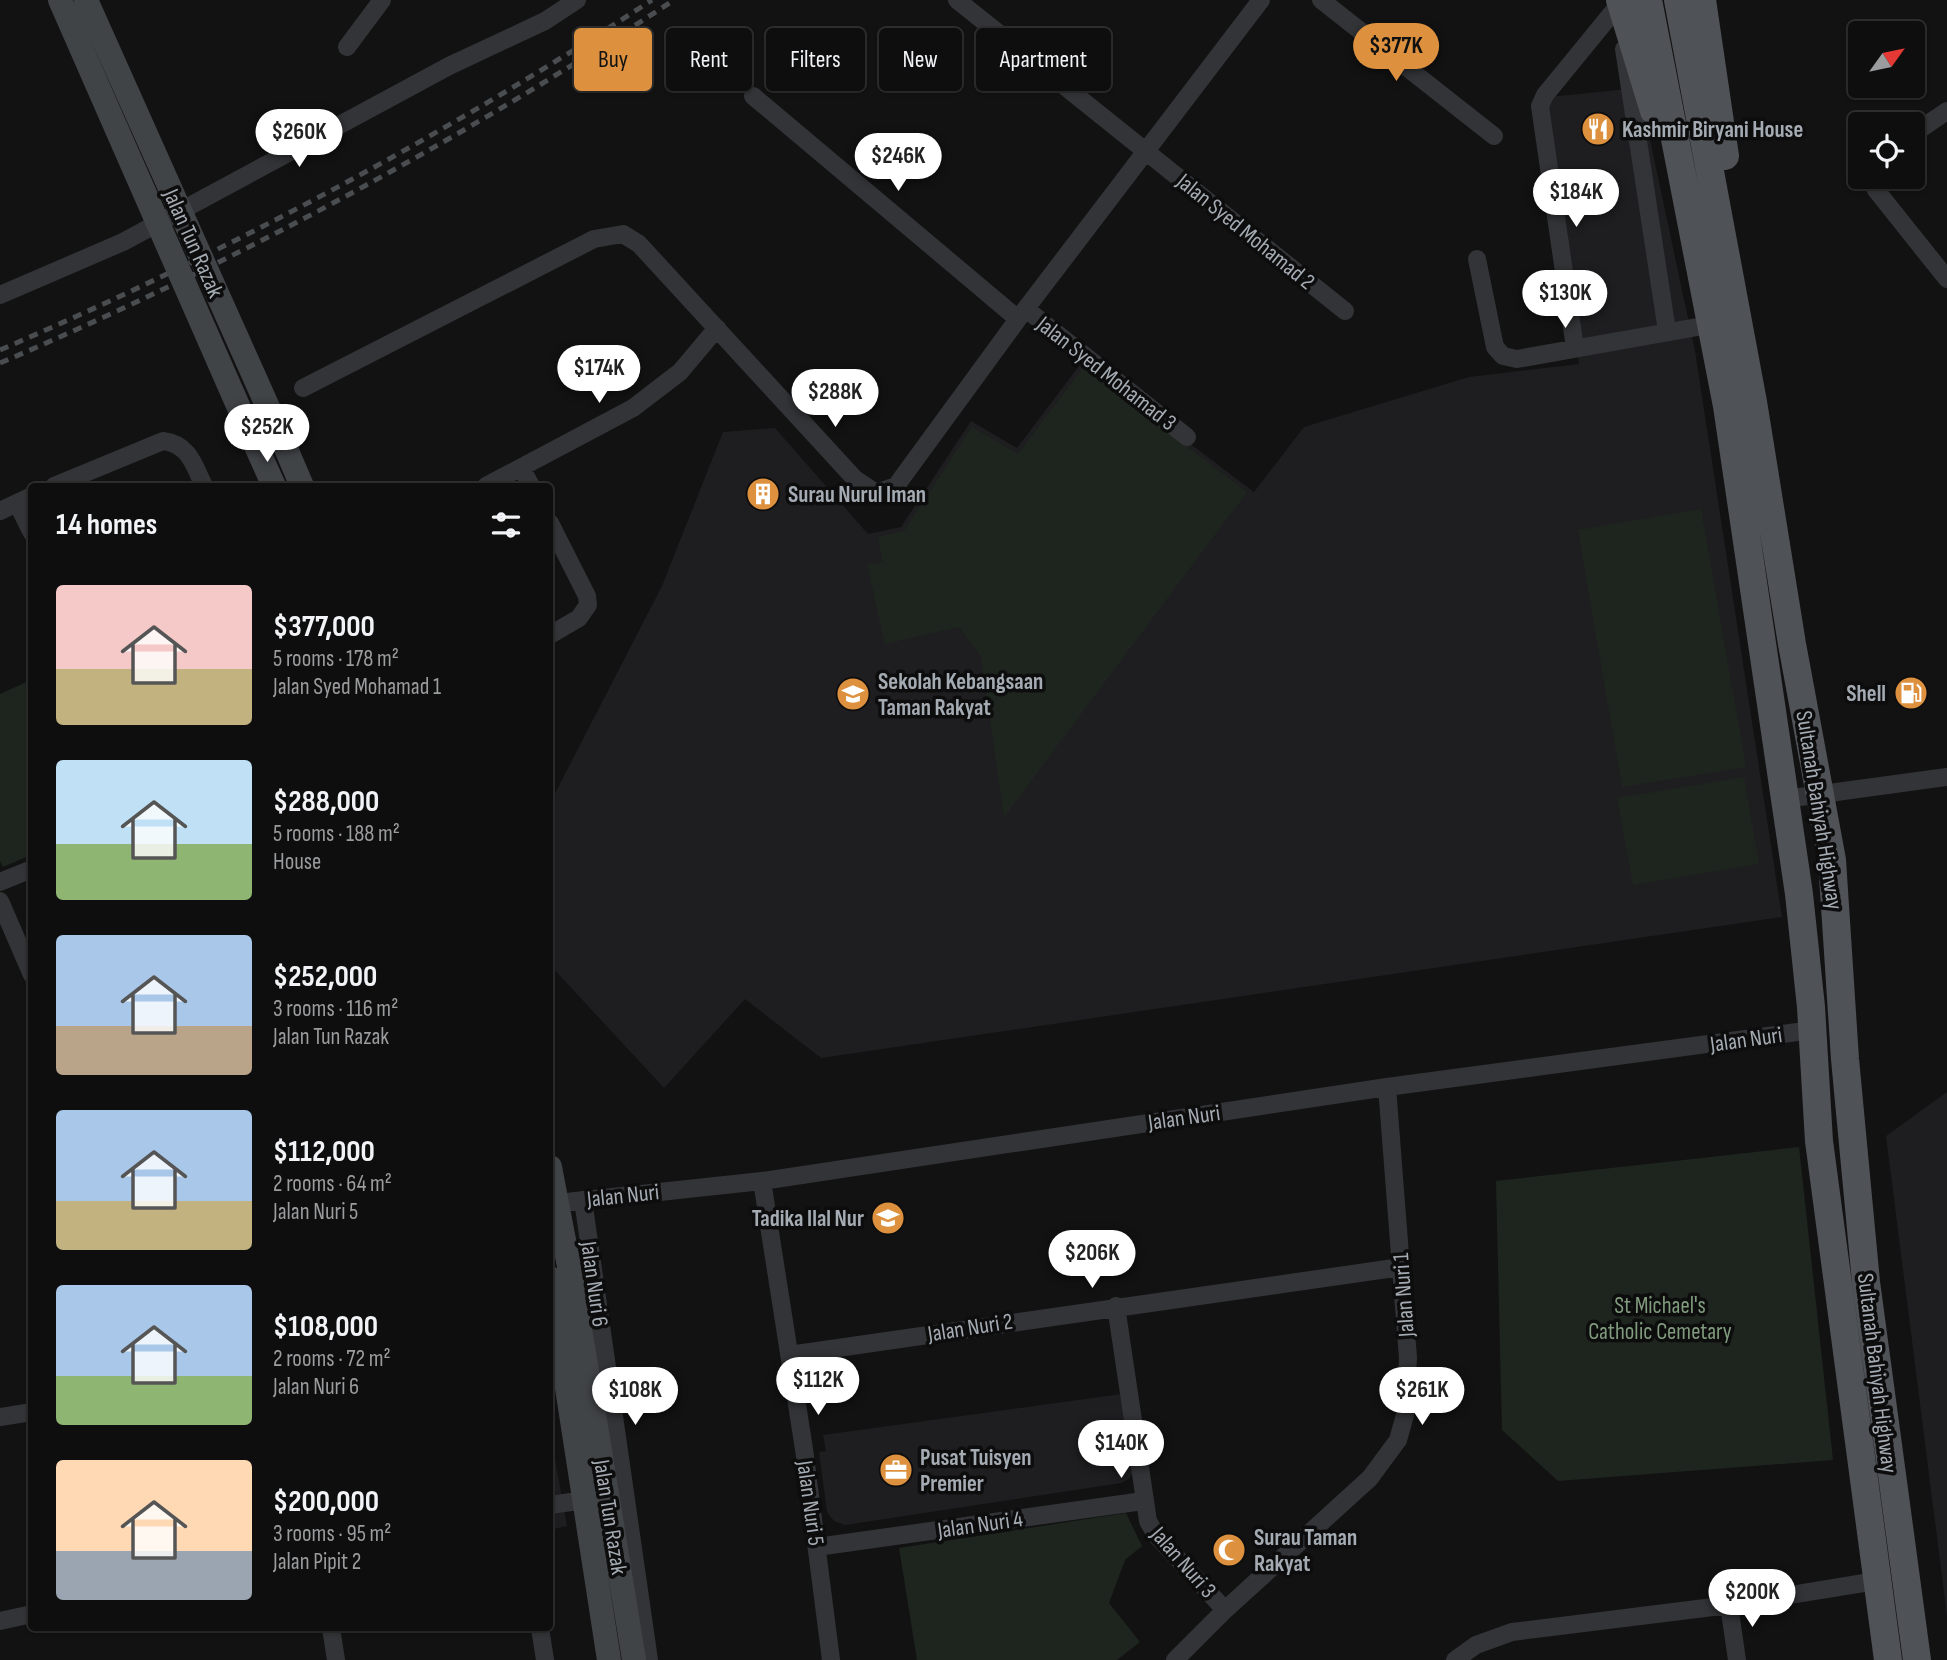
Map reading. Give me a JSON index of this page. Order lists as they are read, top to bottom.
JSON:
{
  "streets": {
    "main road": ["Jalan Tun Razak", "Sultanah Bahiyah Highway"],
    "street": [
      "Jalan Syed Mohamad 2",
      "Jalan Syed Mohamad 3",
      "Jalan Nuri",
      "Jalan Nuri 6",
      "Jalan Nuri 1",
      "Jalan Nuri 2",
      "Jalan Nuri 5",
      "Jalan Nuri 4",
      "Jalan Nuri 3"
    ]
  },
  "crossings": [
    ["Jalan Tun Razak", "Jalan Nuri"],
    ["Sultanah Bahiyah Highway", "Jalan Nuri"],
    ["Jalan Nuri", "Jalan Nuri 6"],
    ["Jalan Nuri", "Jalan Nuri 1"],
    ["Jalan Nuri", "Jalan Nuri 5"],
    ["Jalan Nuri 1", "Jalan Nuri 2"],
    ["Jalan Nuri 1", "Jalan Nuri 3"],
    ["Jalan Nuri 2", "Jalan Nuri 5"],
    ["Jalan Nuri 2", "Jalan Nuri 3"],
    ["Jalan Nuri 5", "Jalan Nuri 4"],
    ["Jalan Nuri 4", "Jalan Nuri 3"]
  ],
  "parks": ["St Michael's Catholic Cemetary"],
  "places": {
    "restaurant": ["Kashmir Biryani House"],
    "building": ["Surau Nurul Iman"],
    "fuel station": ["Shell"],
    "school or university": ["Sekolah Kebangsaan Taman Rakyat", "Tadika Ilal Nur"],
    "office": ["Pusat Tuisyen Premier"],
    "mosque": ["Surau Taman Rakyat"]
  },
  "north": "top right",
  "page": {
    "price": [
      "$377K",
      "$260K",
      "$246K",
      "$184K",
      "$130K",
      "$174K",
      "$288K",
      "$252K",
      "$206K",
      "$112K",
      "$108K",
      "$261K",
      "$140K",
      "$200K"
    ],
    "chip": [
      "Buy",
      "Rent",
      "Filters",
      "New",
      "Apartment"
    ],
    "heading": "14 homes",
    "list": [
      {
        "name": "$377,000",
        "note": "5 rooms · 178 m² · Jalan Syed Mohamad 1"
      },
      {
        "name": "$288,000",
        "note": "5 rooms · 188 m² · House"
      },
      {
        "name": "$252,000",
        "note": "3 rooms · 116 m² · Jalan Tun Razak"
      },
      {
        "name": "$112,000",
        "note": "2 rooms · 64 m² · Jalan Nuri 5"
      },
      {
        "name": "$108,000",
        "note": "2 rooms · 72 m² · Jalan Nuri 6"
      },
      {
        "name": "$200,000",
        "note": "3 rooms · 95 m² · Jalan Pipit 2"
      }
    ]
  }
}
